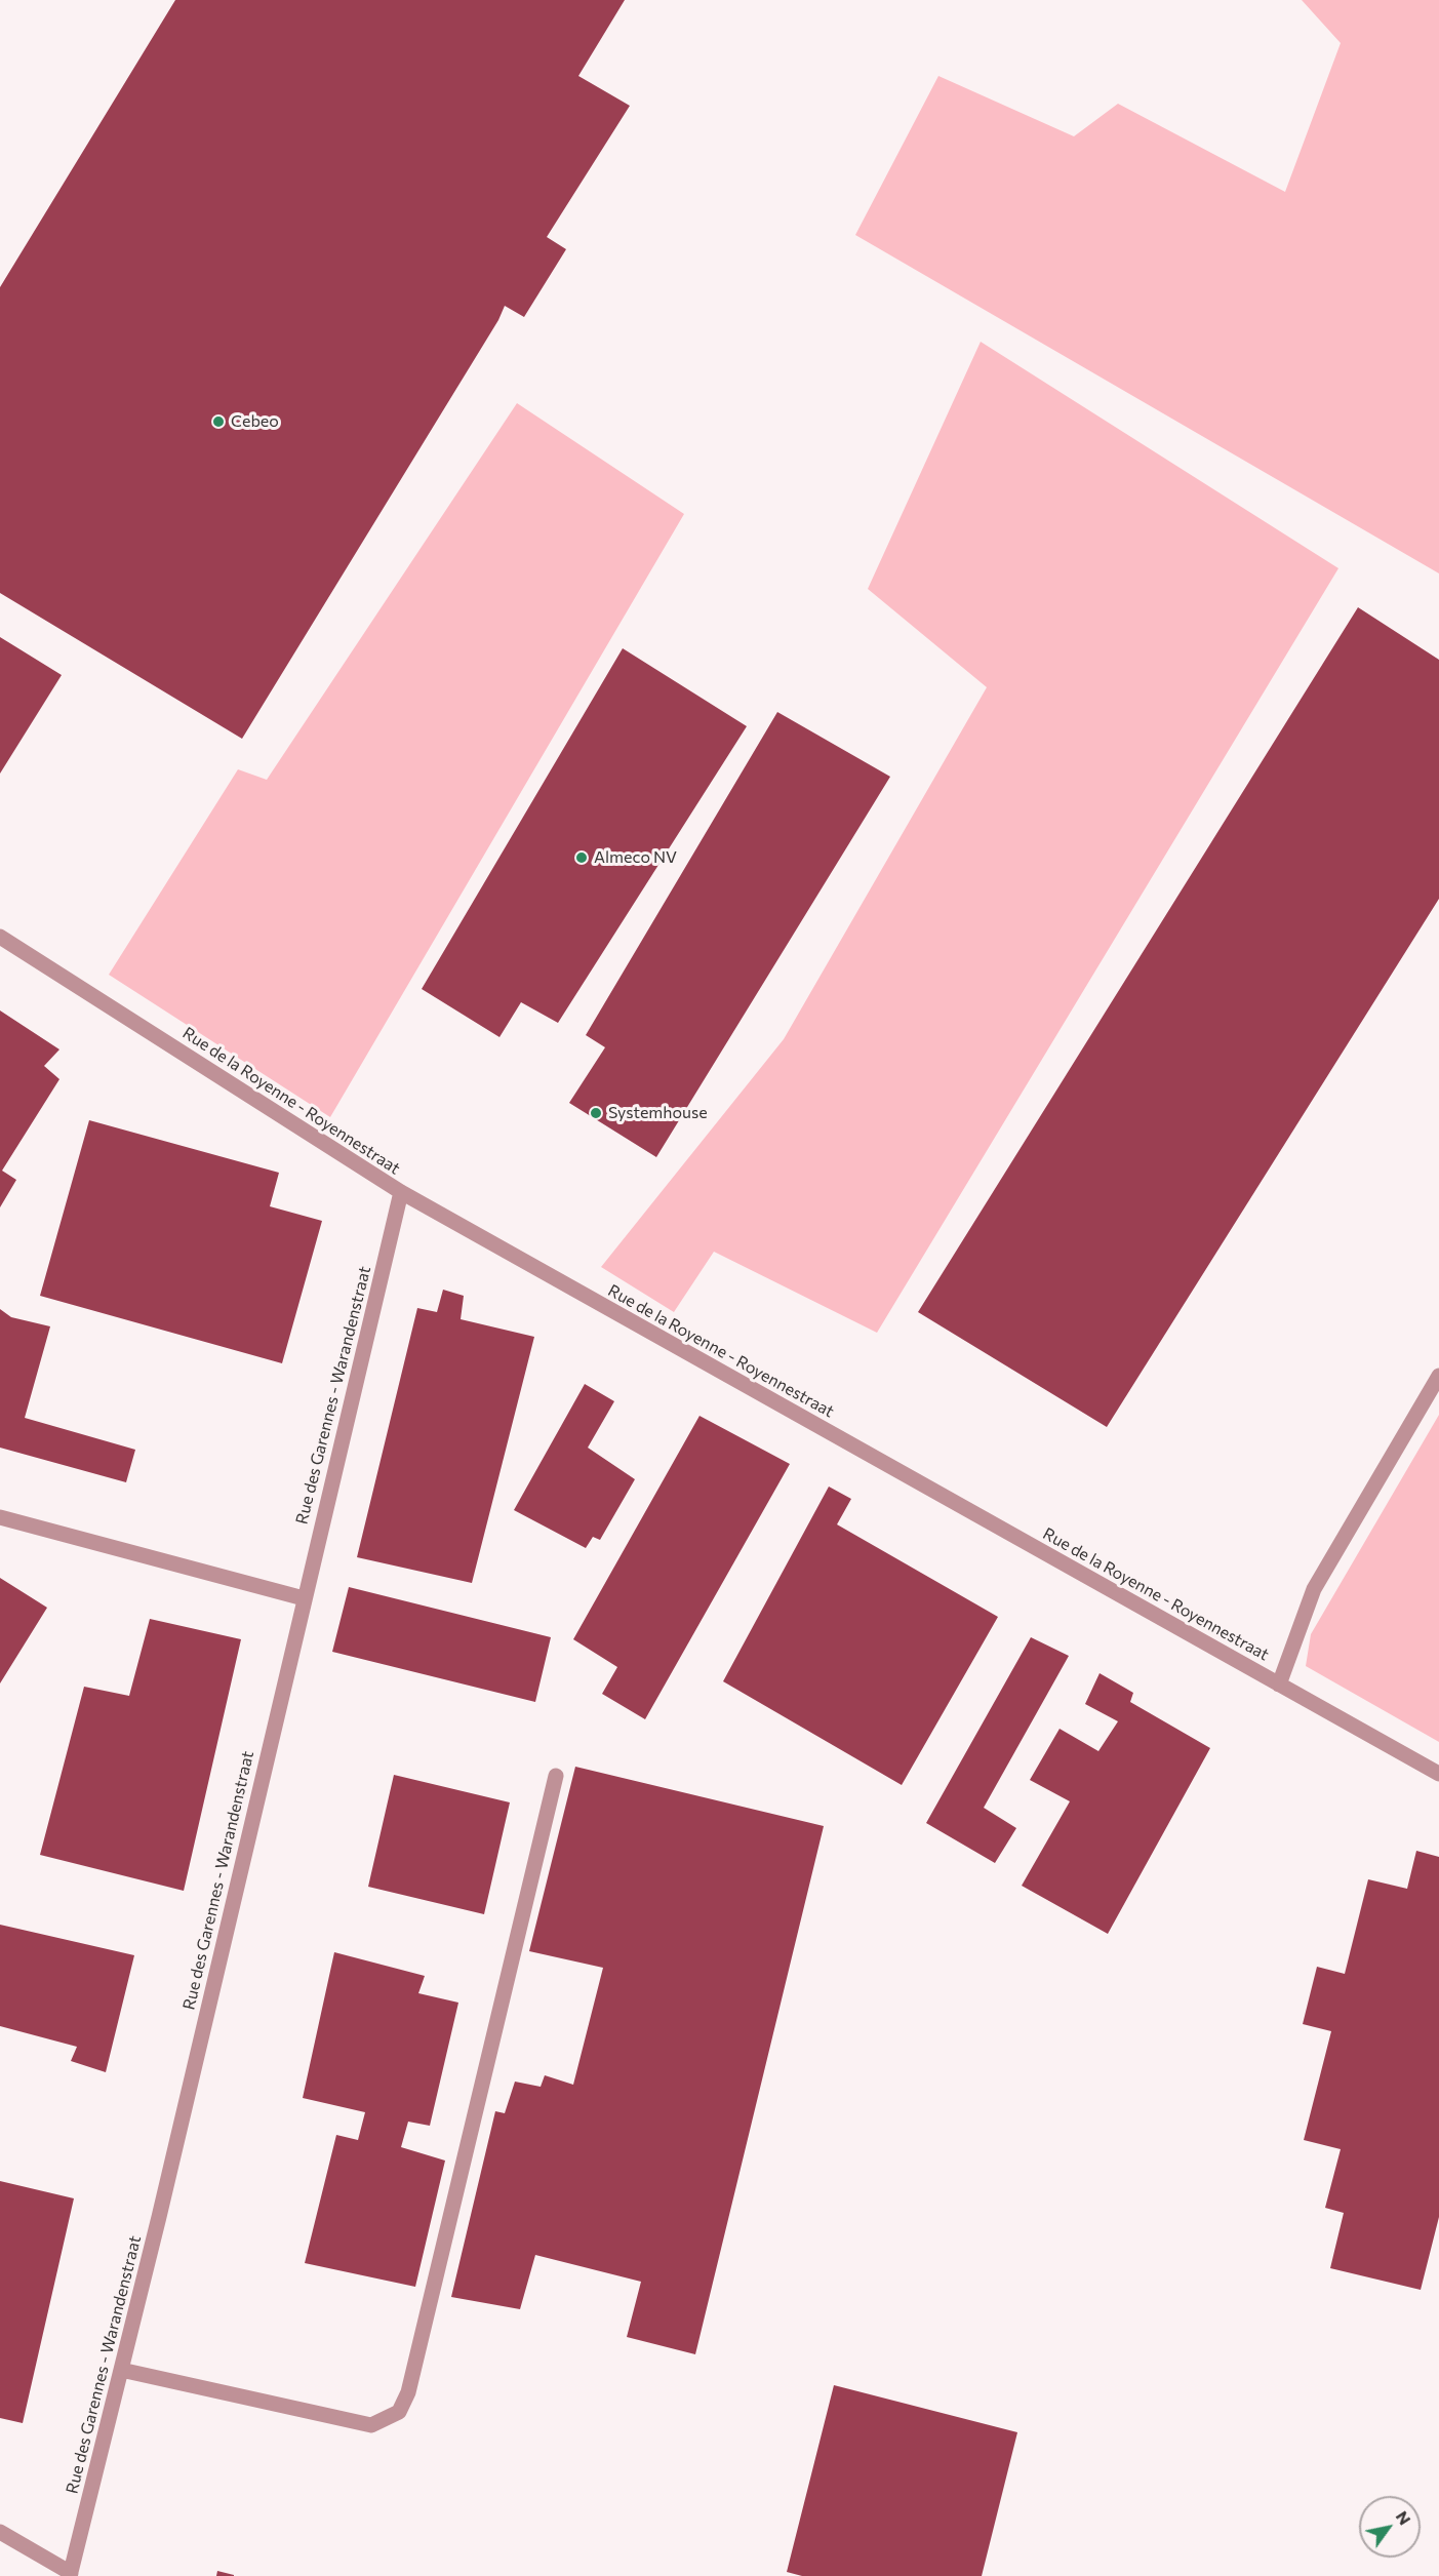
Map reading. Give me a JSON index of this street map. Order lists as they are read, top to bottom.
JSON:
{
  "streets": {
    "lane": ["Rue de la Royenne - Royennestraat", "Rue des Garennes - Warandenstraat"]
  },
  "crossings": [
    ["Rue de la Royenne - Royennestraat", "Rue des Garennes - Warandenstraat"]
  ],
  "places": ["Cebeo", "Almeco NV", "Systemhouse"],
  "north": "top right"
}
